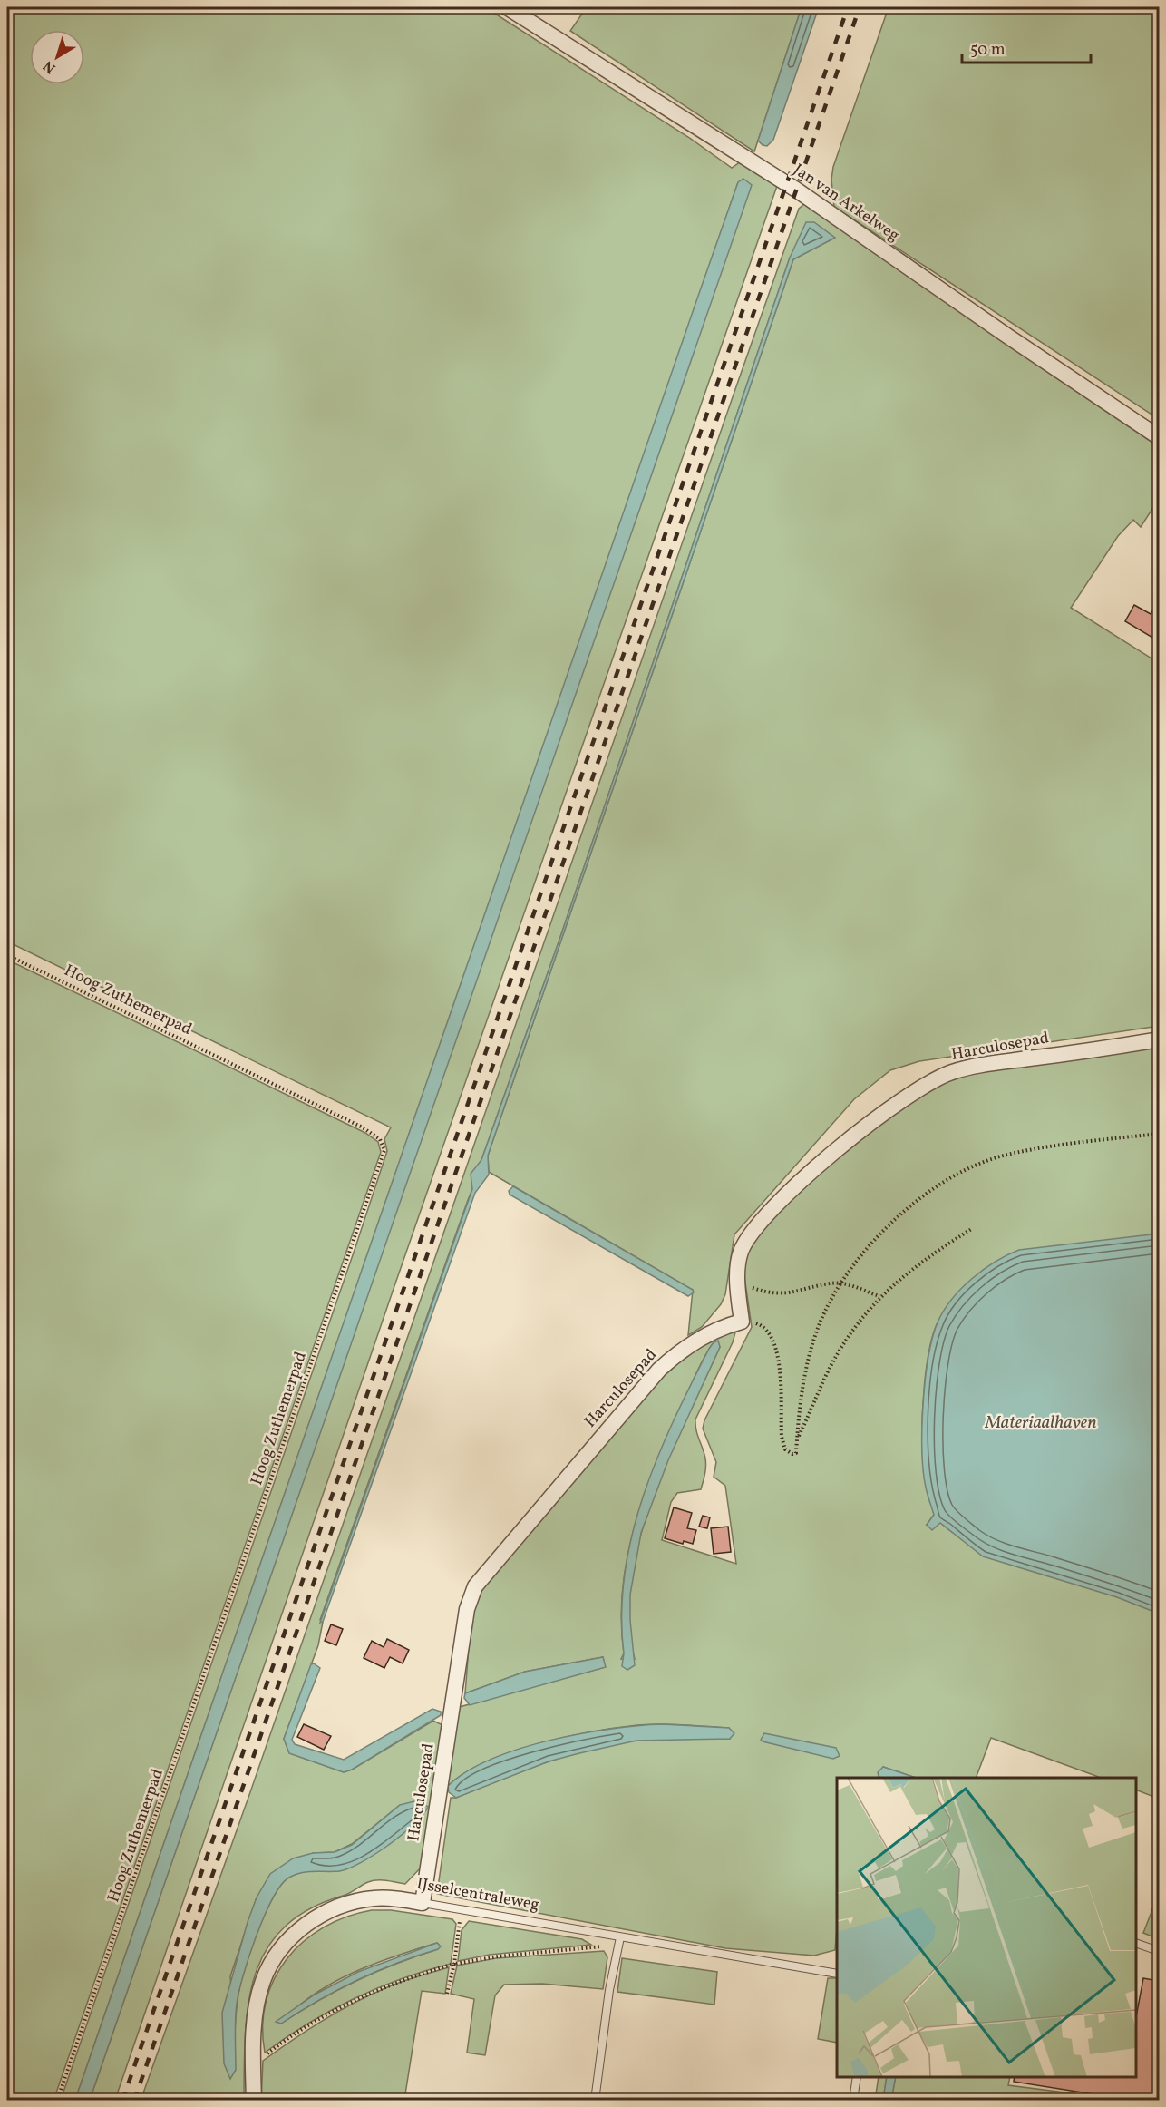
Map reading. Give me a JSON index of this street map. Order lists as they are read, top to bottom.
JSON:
{
  "streets": {
    "street": ["Jan van Arkelweg", "Harculosepad", "IJsselcentraleweg"],
    "path": ["Hoog Zuthemerpad"]
  },
  "crossings": [
    ["Harculosepad", "IJsselcentraleweg"]
  ],
  "water": ["Materiaalhaven"],
  "scale_bar": "50 m",
  "north": "bottom left"
}
